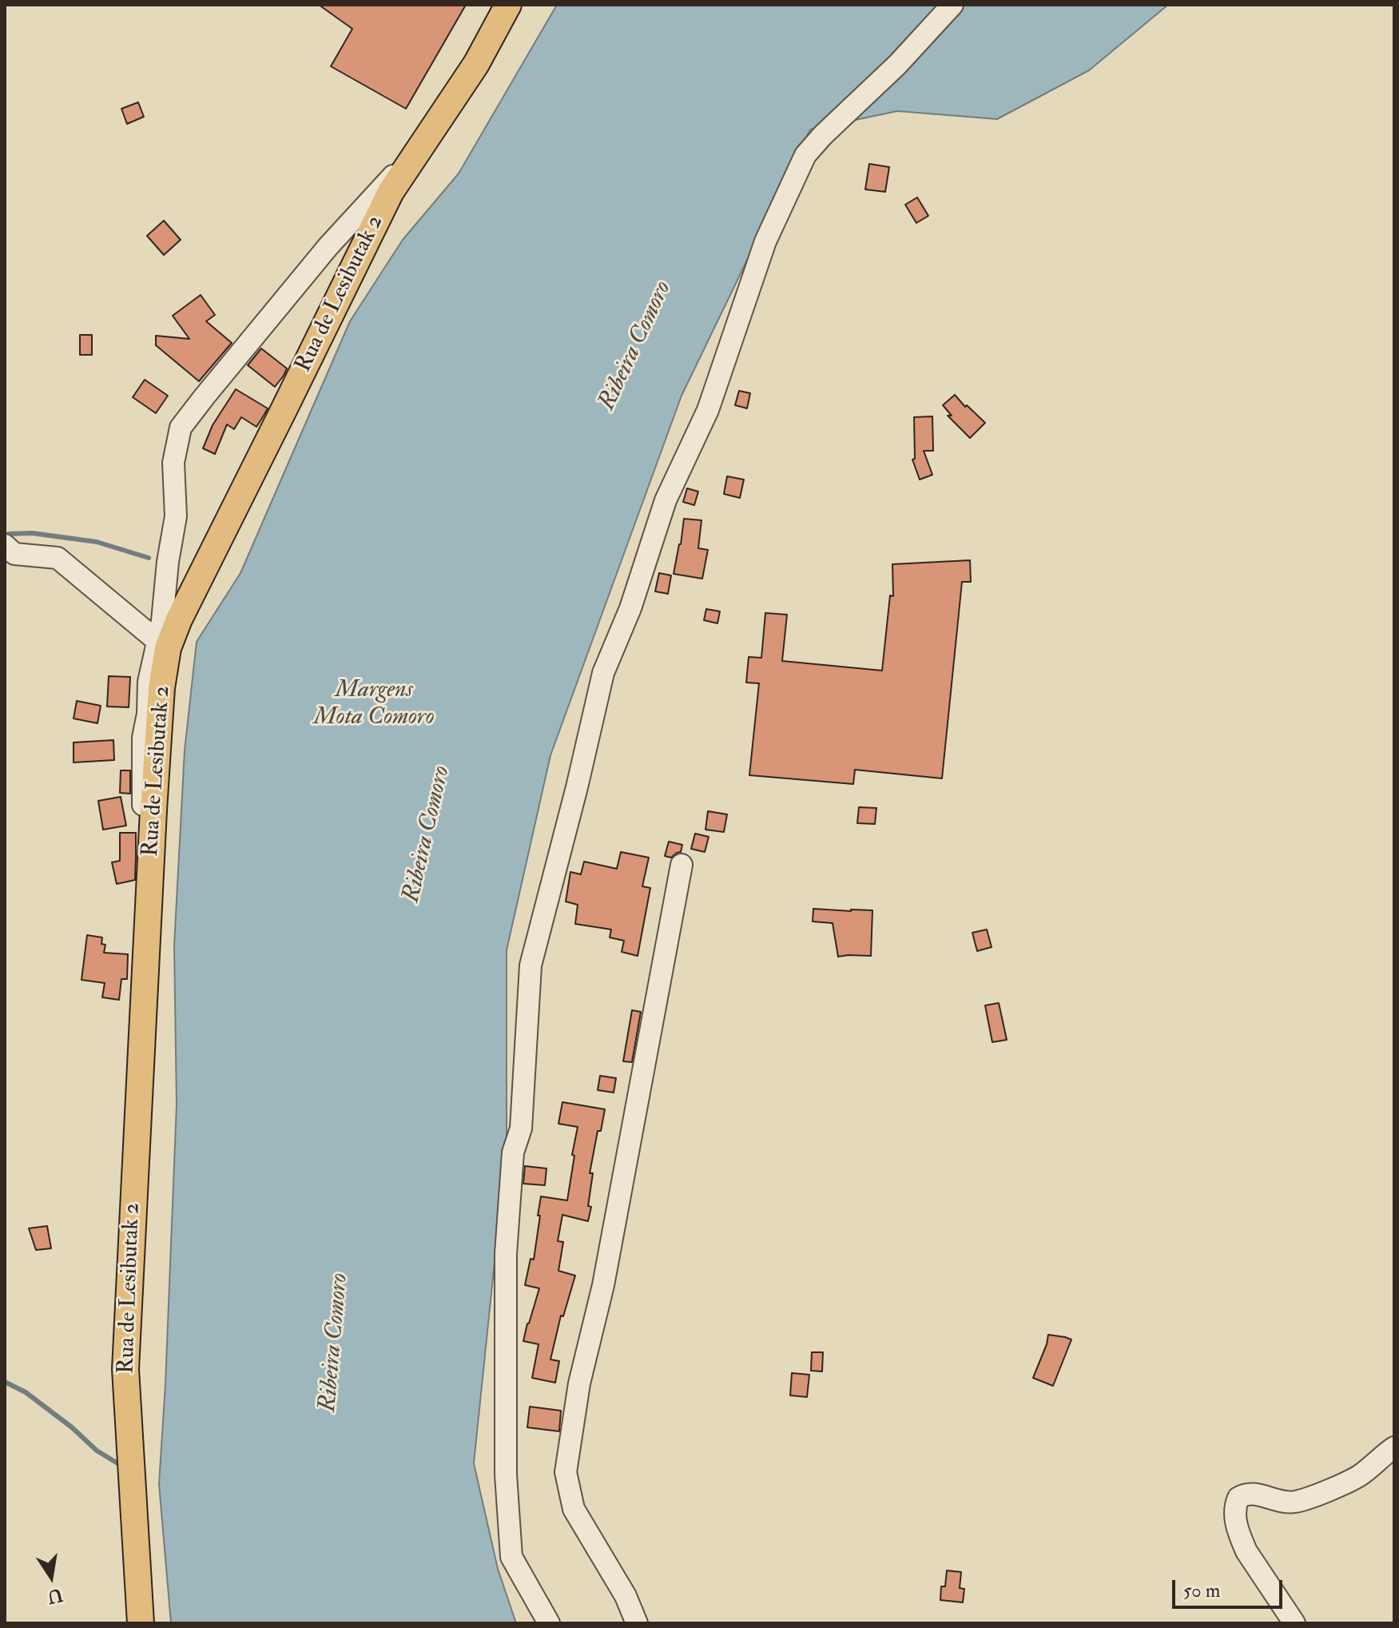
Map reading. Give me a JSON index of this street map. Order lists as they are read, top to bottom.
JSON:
{
  "streets": {
    "main road": ["Rua de Lesibutak 2"]
  },
  "water": ["Ribeira Comoro", "Margens Mota Comoro"],
  "scale_bar": "50 m",
  "north": "bottom"
}
